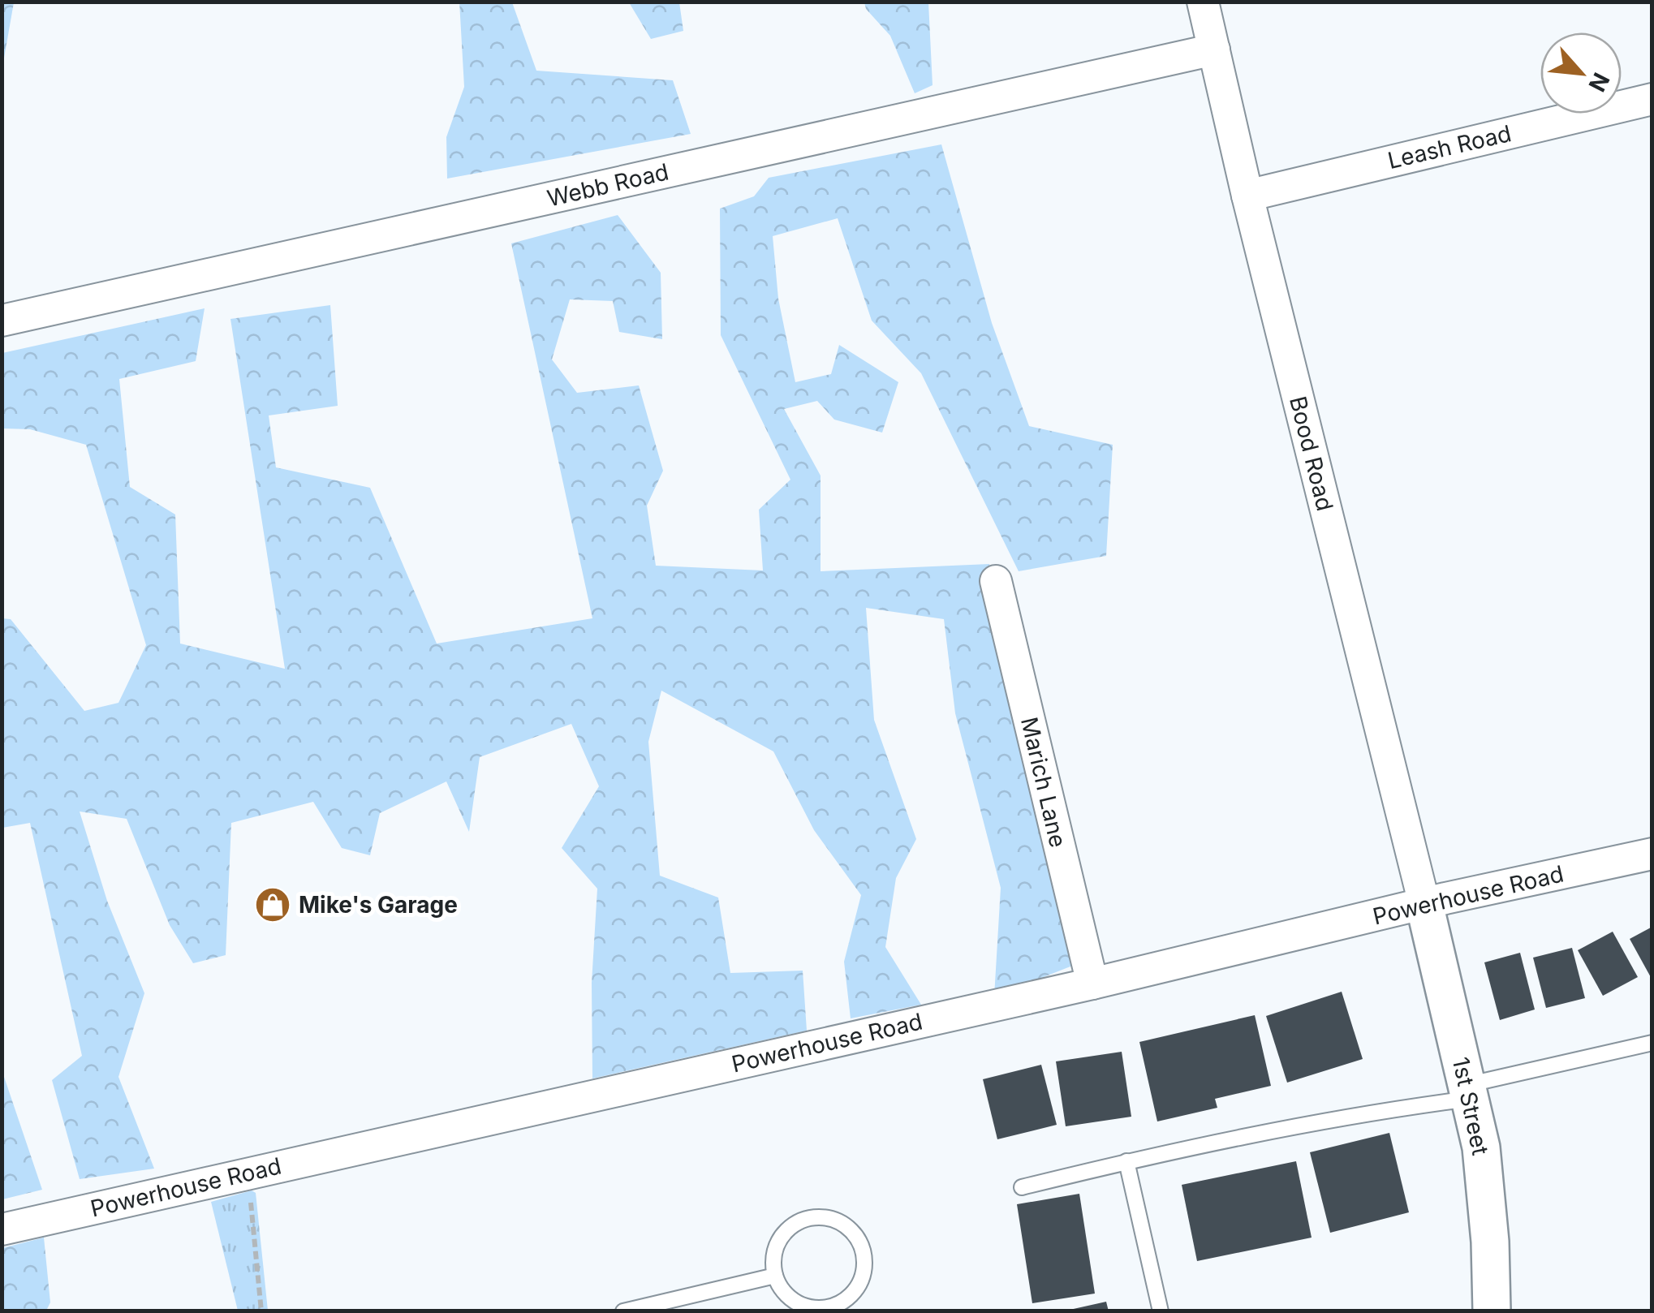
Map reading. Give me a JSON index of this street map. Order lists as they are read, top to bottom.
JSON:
{
  "streets": {
    "street": [
      "Leash Road",
      "Webb Road",
      "Bood Road",
      "Marich Lane",
      "Powerhouse Road",
      "1st Street"
    ]
  },
  "crossings": [
    ["Leash Road", "Bood Road"],
    ["Webb Road", "Bood Road"],
    ["Bood Road", "Powerhouse Road"],
    ["Bood Road", "1st Street"],
    ["Marich Lane", "Powerhouse Road"],
    ["Powerhouse Road", "1st Street"]
  ],
  "places": {
    "shop": ["Mike's Garage"]
  },
  "north": "bottom right"
}
